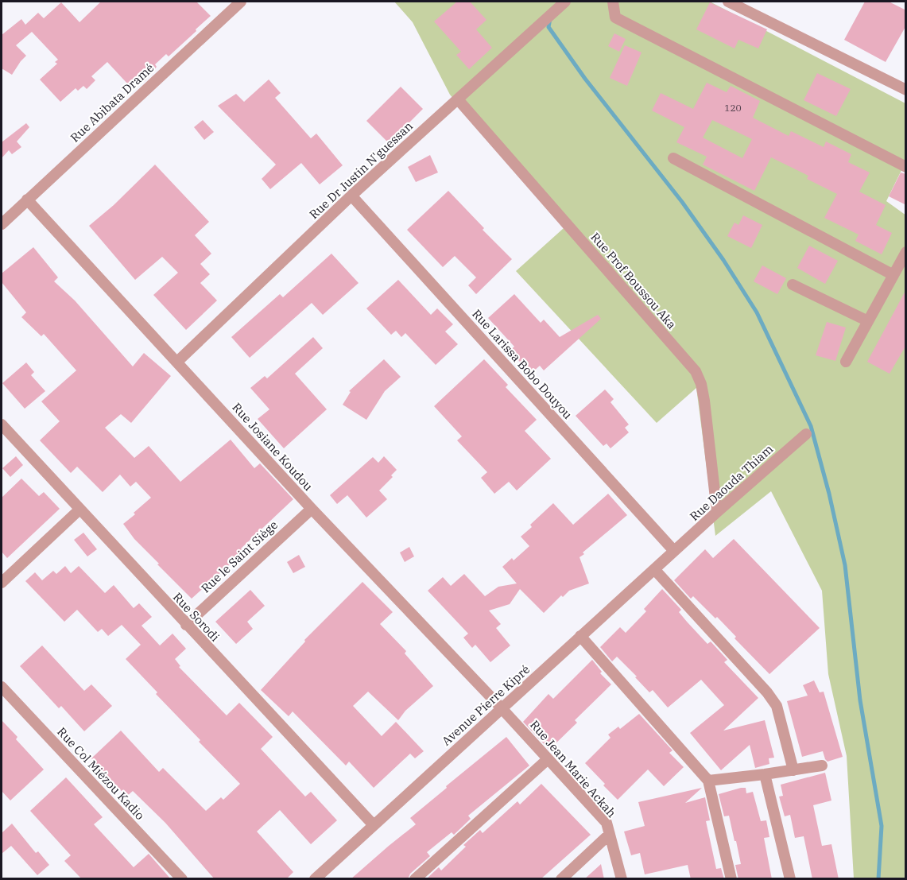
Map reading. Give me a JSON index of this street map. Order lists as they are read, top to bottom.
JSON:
{
  "streets": {
    "street": [
      "Rue Abibata Dramé",
      "Rue Dr Justin N'guessan",
      "Rue Prof Boussou Aka",
      "Rue Larissa Bobo Douyou",
      "Rue Josiane Koudou",
      "Rue Daouda Thiam",
      "Rue le Saint Siège",
      "Rue Sorodi",
      "Avenue Pierre Kipré",
      "Rue Jean Marie Ackah",
      "Rue Col Miézou Kadio"
    ]
  },
  "crossings": [
    ["Rue Abibata Dramé", "Rue Josiane Koudou"],
    ["Rue Dr Justin N'guessan", "Rue Prof Boussou Aka"],
    ["Rue Dr Justin N'guessan", "Rue Larissa Bobo Douyou"],
    ["Rue Dr Justin N'guessan", "Rue Josiane Koudou"],
    ["Rue Prof Boussou Aka", "Rue Daouda Thiam"],
    ["Rue Larissa Bobo Douyou", "Rue Daouda Thiam"],
    ["Rue Larissa Bobo Douyou", "Avenue Pierre Kipré"],
    ["Rue Josiane Koudou", "Rue le Saint Siège"],
    ["Rue Josiane Koudou", "Avenue Pierre Kipré"],
    ["Rue Josiane Koudou", "Rue Jean Marie Ackah"],
    ["Rue Daouda Thiam", "Avenue Pierre Kipré"],
    ["Rue le Saint Siège", "Rue Sorodi"],
    ["Rue Sorodi", "Avenue Pierre Kipré"],
    ["Avenue Pierre Kipré", "Rue Jean Marie Ackah"]
  ],
  "house_numbers": ["120"]
}
